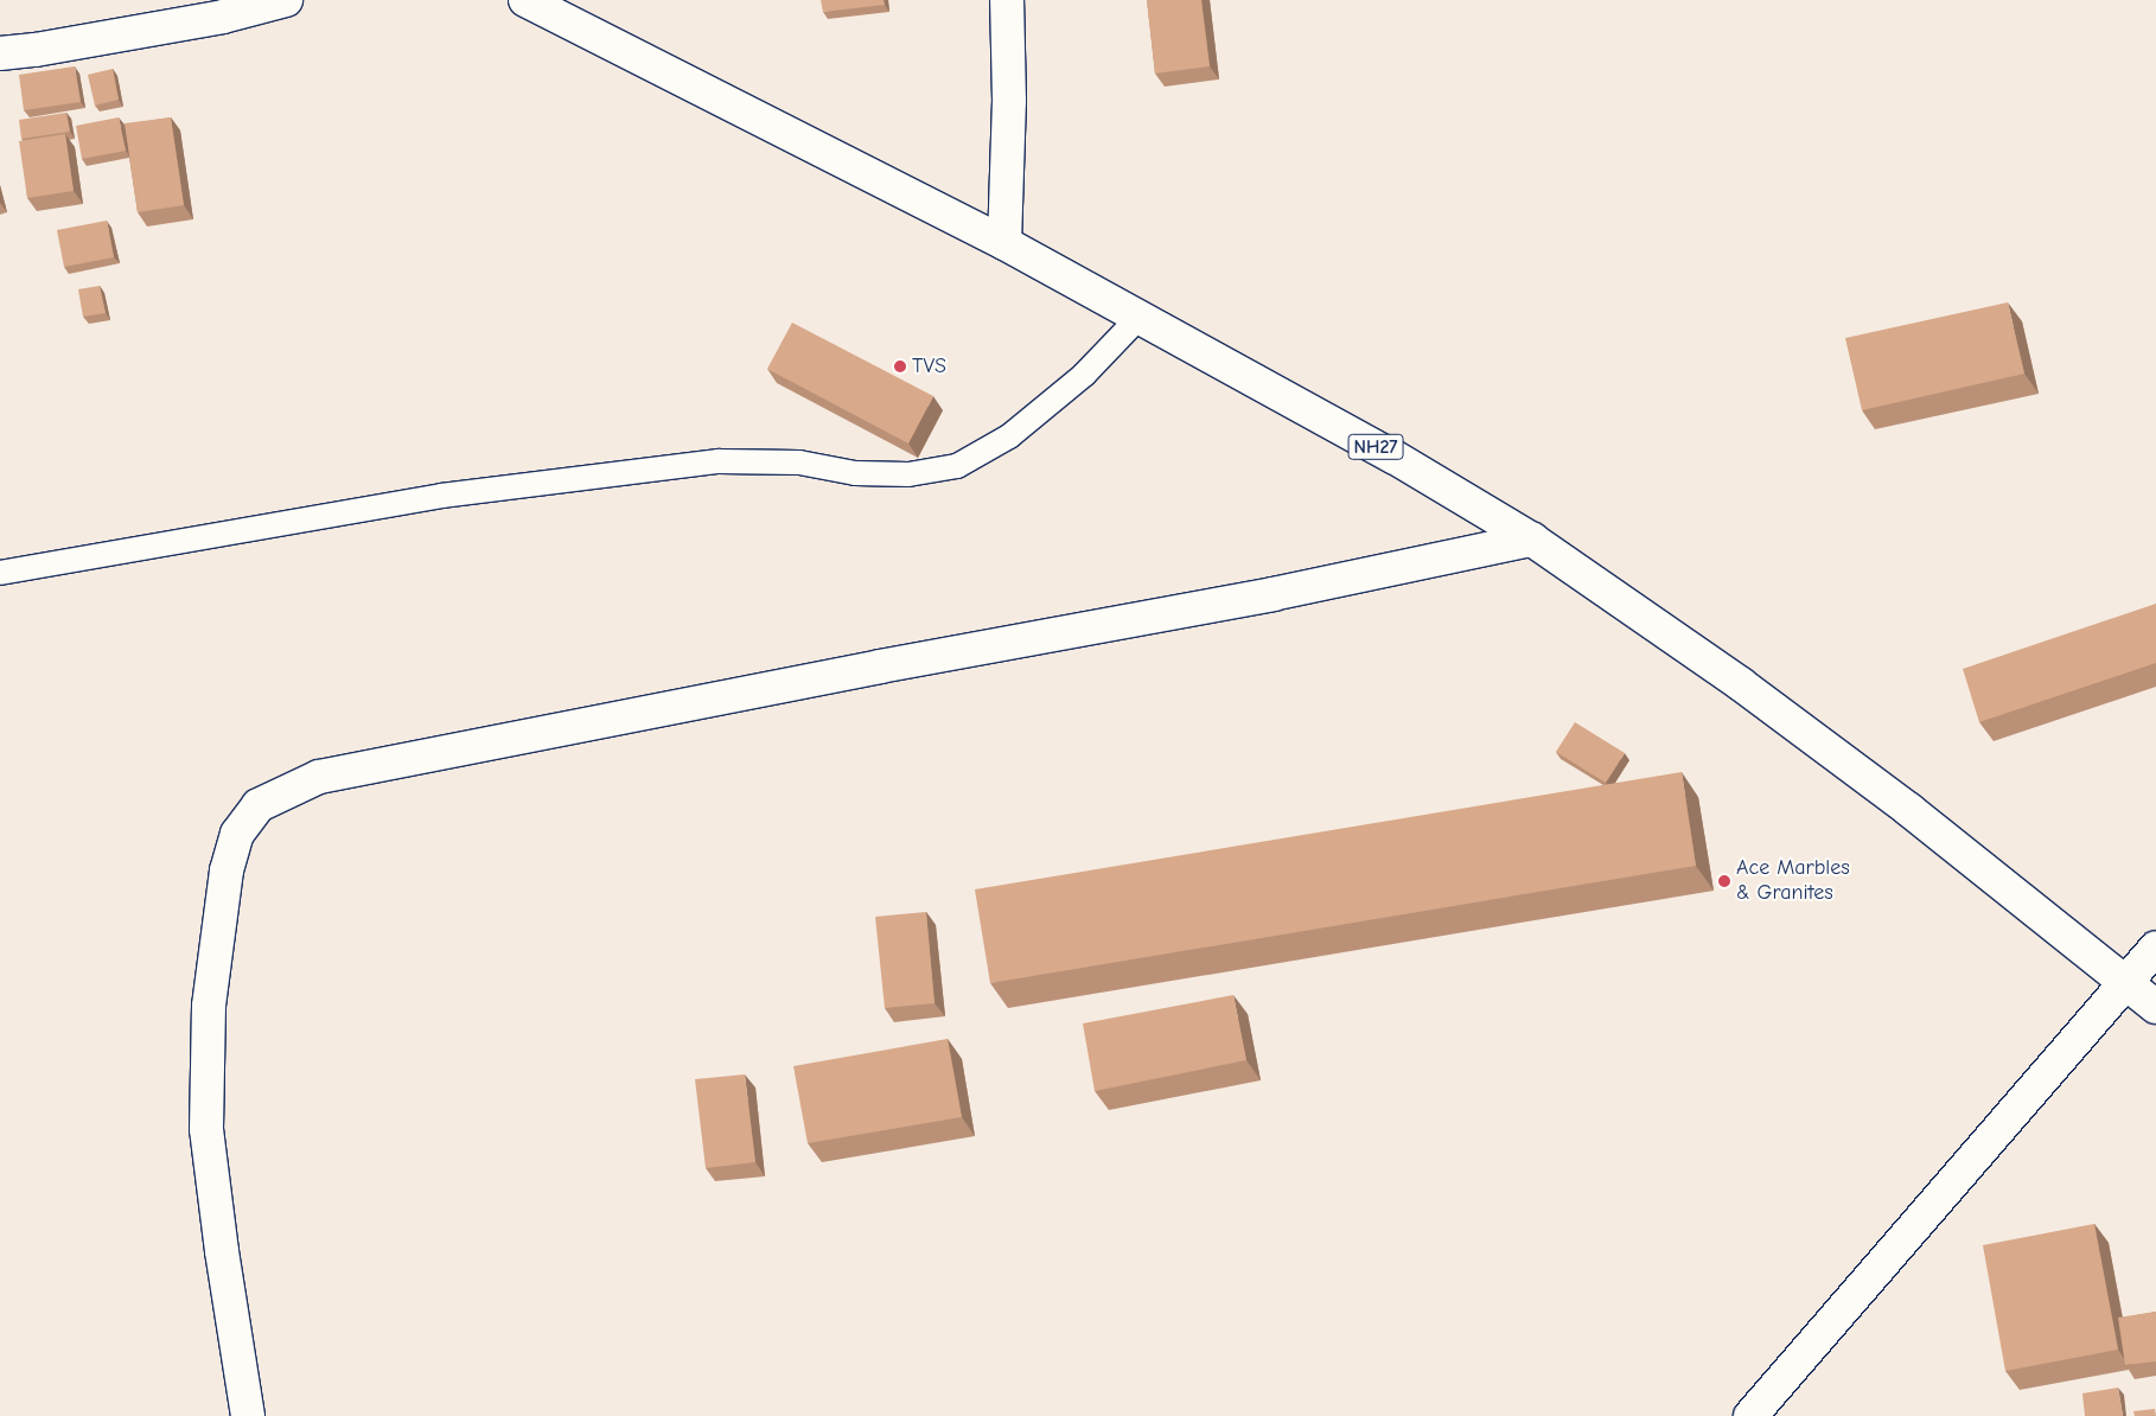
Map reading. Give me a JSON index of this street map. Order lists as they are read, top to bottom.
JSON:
{
  "streets": {
    "main road": ["NH27"]
  },
  "places": ["TVS", "Ace Marbles & Granites"]
}
